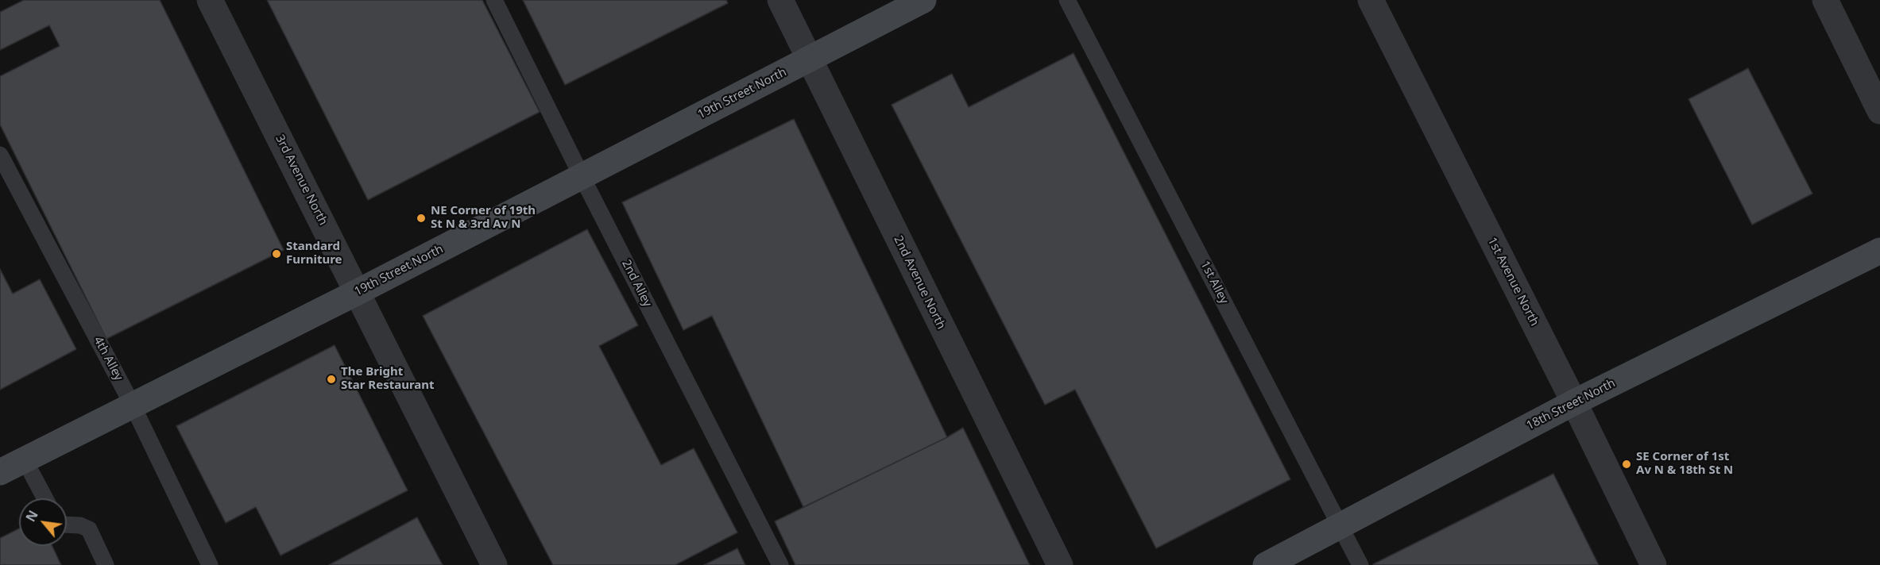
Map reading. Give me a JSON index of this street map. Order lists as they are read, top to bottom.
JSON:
{
  "streets": {
    "street": [
      "19th Street North",
      "3rd Avenue North",
      "1st Avenue North",
      "2nd Avenue North",
      "18th Street North"
    ],
    "lane": ["1st Alley", "2nd Alley", "4th Alley"]
  },
  "crossings": [
    ["19th Street North", "3rd Avenue North"],
    ["19th Street North", "2nd Avenue North"],
    ["19th Street North", "2nd Alley"],
    ["19th Street North", "4th Alley"],
    ["1st Avenue North", "18th Street North"],
    ["1st Alley", "18th Street North"]
  ],
  "places": [
    "NE Corner of 19th St N & 3rd Av N",
    "Standard Furniture",
    "The Bright Star Restaurant",
    "SE Corner of 1st Av N & 18th St N"
  ],
  "north": "top left"
}
